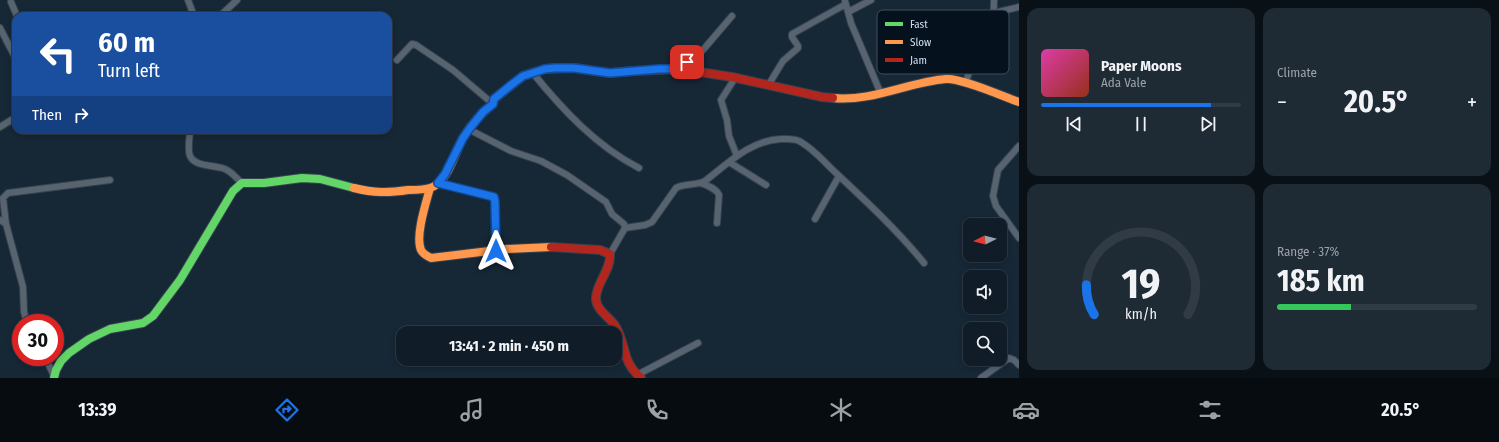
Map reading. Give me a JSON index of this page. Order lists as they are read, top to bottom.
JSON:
{
  "legend": ["Fast", "Slow", "Jam"],
  "north": "left",
  "page": {
    "tile": [
      "Climate",
      ["Range · 37%", "185 km"]
    ],
    "turn": ["60 m", "Turn left"],
    "song": ["Paper Moons", "Ada Vale"],
    "heat": ["−", "20.5°", "+"],
    "then": "Then",
    "limit": "30",
    "trip": "13:41 · 2 min · 450 m",
    "tabs": ["13:39", "20.5°"],
    "gauge": ["19", "km/h"]
  }
}
